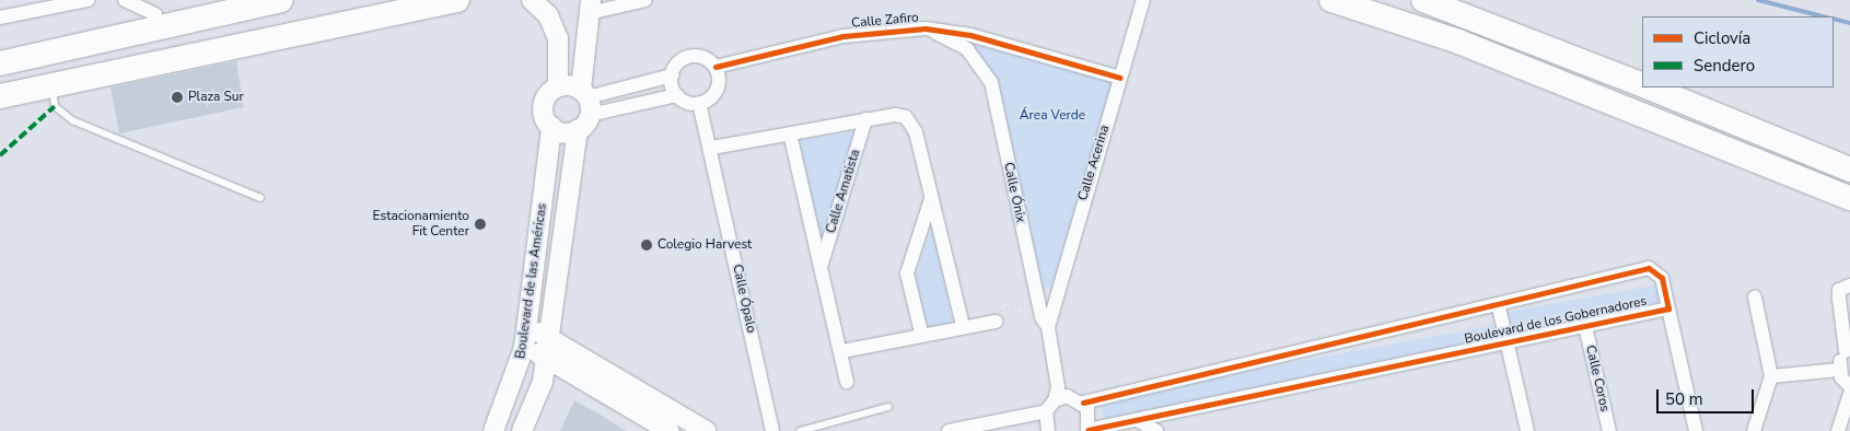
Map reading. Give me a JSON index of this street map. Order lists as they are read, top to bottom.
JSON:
{
  "streets": {
    "main road": ["Boulevard de las Américas"],
    "street": [
      "Calle Zafiro",
      "Calle Acerina",
      "Calle Amatista",
      "Calle Ónix",
      "Calle Ópalo",
      "Boulevard de los Gobernadores",
      "Calle Coros"
    ]
  },
  "crossings": [
    ["Calle Zafiro", "Calle Acerina"],
    ["Calle Zafiro", "Calle Ónix"],
    ["Calle Zafiro", "Calle Ópalo"],
    ["Calle Acerina", "Calle Ónix"],
    ["Calle Ónix", "Boulevard de los Gobernadores"],
    ["Boulevard de los Gobernadores", "Calle Coros"]
  ],
  "parks": ["Área Verde"],
  "places": ["Plaza Sur", "Estacionamiento Fit Center", "Colegio Harvest"],
  "legend": ["Ciclovía", "Sendero"],
  "scale_bar": "50 m"
}
